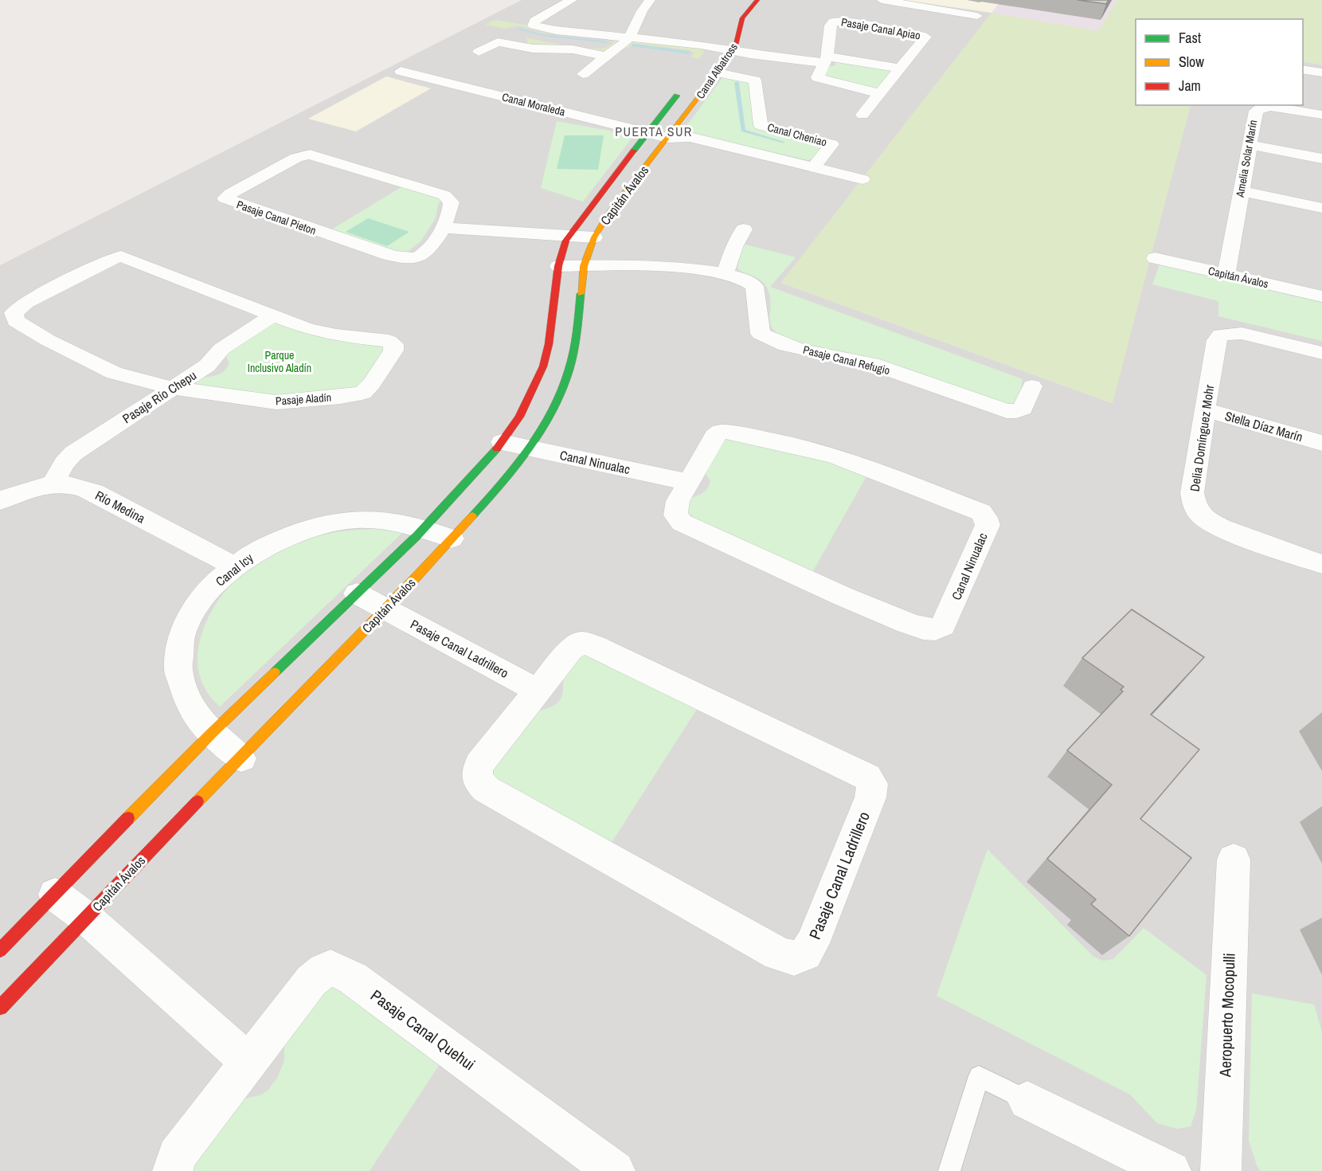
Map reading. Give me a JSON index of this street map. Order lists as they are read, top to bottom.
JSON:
{
  "streets": {
    "street": [
      "Pasaje Canal Apiao",
      "Canal Albatross",
      "Canal Moraleda",
      "Canal Cheniao",
      "Amelia Solar Marín",
      "Capitán Ávalos",
      "Pasaje Canal Pieton",
      "Pasaje Canal Refugio",
      "Pasaje Río Chepu",
      "Pasaje Aladín",
      "Stella Díaz Marín",
      "Delia Domínguez Mohr",
      "Canal Ninualac",
      "Río Medina",
      "Canal Icy",
      "Pasaje Canal Ladrillero",
      "Aeropuerto Mocopulli",
      "Pasaje Canal Quehui"
    ]
  },
  "crossings": [
    ["Canal Albatross", "Canal Moraleda"],
    ["Canal Albatross", "Canal Cheniao"],
    ["Canal Albatross", "Capitán Ávalos"],
    ["Canal Moraleda", "Canal Cheniao"],
    ["Canal Moraleda", "Capitán Ávalos"],
    ["Amelia Solar Marín", "Capitán Ávalos"],
    ["Capitán Ávalos", "Pasaje Canal Refugio"],
    ["Capitán Ávalos", "Canal Ninualac"],
    ["Capitán Ávalos", "Canal Icy"],
    ["Capitán Ávalos", "Pasaje Canal Ladrillero"],
    ["Pasaje Río Chepu", "Pasaje Aladín"],
    ["Pasaje Río Chepu", "Río Medina"],
    ["Stella Díaz Marín", "Delia Domínguez Mohr"],
    ["Río Medina", "Canal Icy"]
  ],
  "districts": ["PUERTA SUR"],
  "parks": ["Parque Inclusivo Aladín"],
  "legend": ["Fast", "Slow", "Jam"]
}
